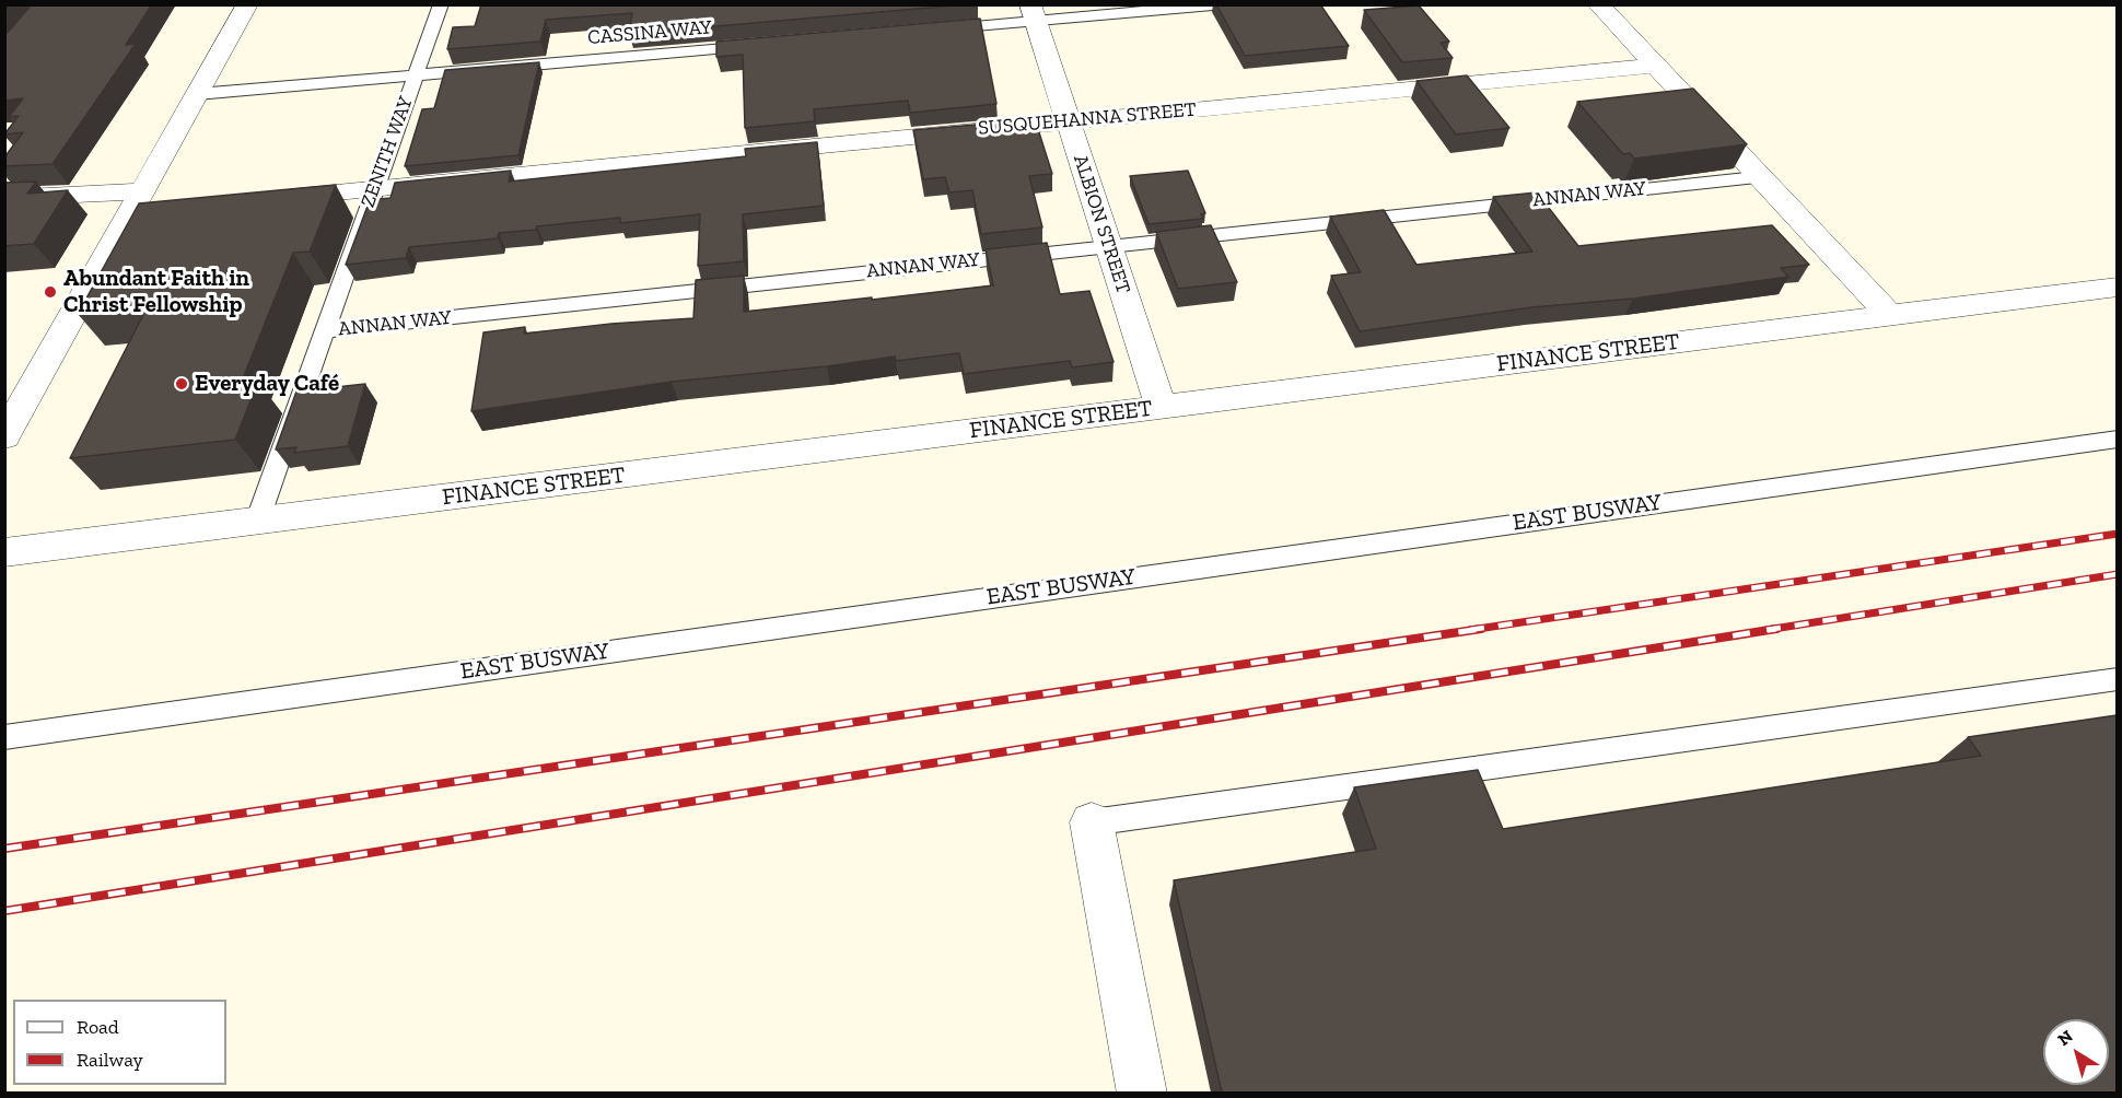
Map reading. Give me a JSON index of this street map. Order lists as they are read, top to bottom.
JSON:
{
  "streets": {
    "street": ["SUSQUEHANNA STREET", "ALBION STREET", "FINANCE STREET"],
    "lane": [
      "CASSINA WAY",
      "ZENITH WAY",
      "ANNAN WAY",
      "EAST BUSWAY"
    ]
  },
  "crossings": [
    ["CASSINA WAY", "ZENITH WAY"],
    ["SUSQUEHANNA STREET", "ZENITH WAY"],
    ["SUSQUEHANNA STREET", "ALBION STREET"],
    ["ZENITH WAY", "ANNAN WAY"],
    ["ZENITH WAY", "FINANCE STREET"],
    ["ANNAN WAY", "ALBION STREET"],
    ["ALBION STREET", "FINANCE STREET"]
  ],
  "places": ["Abundant Faith in Christ Fellowship", "Everyday Café"],
  "legend": ["Road", "Railway"],
  "north": "top left"
}
